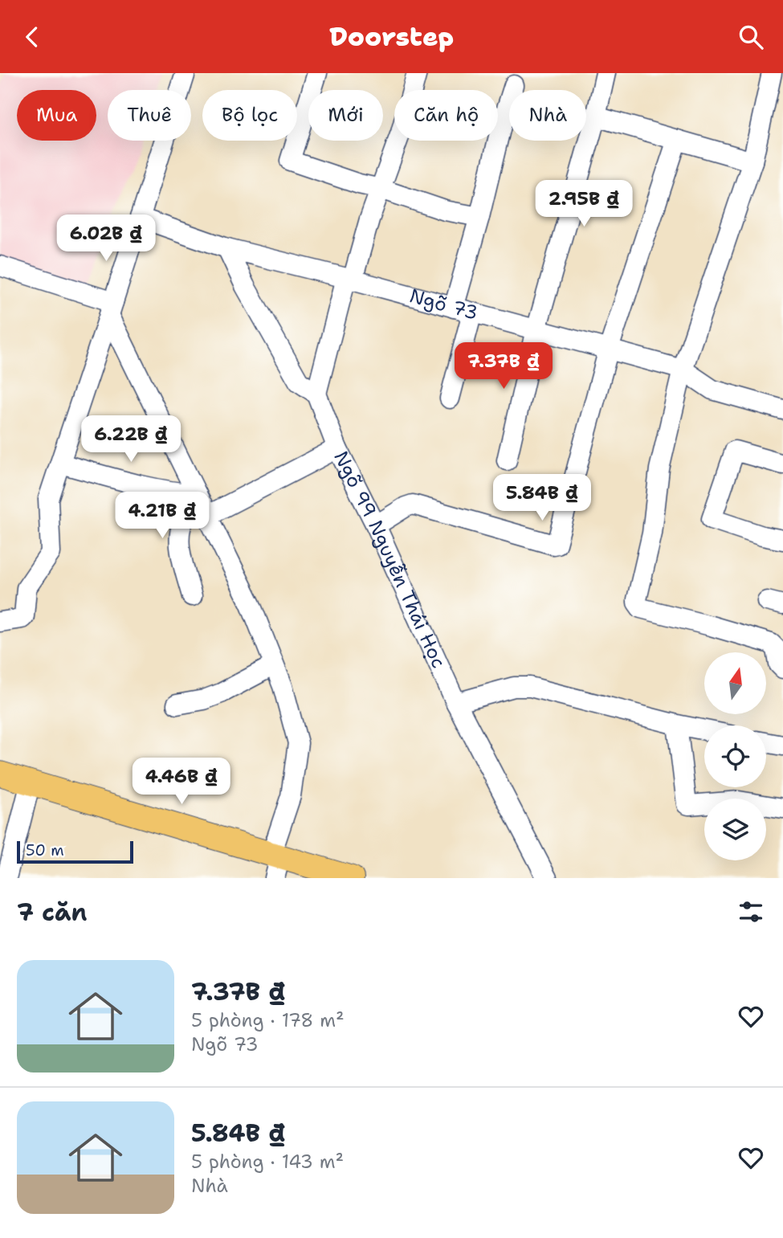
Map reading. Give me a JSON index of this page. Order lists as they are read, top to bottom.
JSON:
{
  "streets": {
    "street": ["Ngõ 73", "Ngõ 99 Nguyễn Thái Học"]
  },
  "crossings": [
    ["Ngõ 73", "Ngõ 99 Nguyễn Thái Học"]
  ],
  "scale_bar": "50 m",
  "north": "top",
  "page": {
    "header": "Doorstep",
    "chip": [
      "Mua",
      "Thuê",
      "Bộ lọc",
      "Mới",
      "Căn hộ",
      "Nhà"
    ],
    "price": [
      "2.95B ₫",
      "6.02B ₫",
      "7.37B ₫",
      "6.22B ₫",
      "5.84B ₫",
      "4.21B ₫",
      "4.46B ₫"
    ],
    "scale": "50 m",
    "heading": "7 căn",
    "list": [
      {
        "name": "7.37B ₫",
        "note": "5 phòng · 178 m² · Ngõ 73"
      },
      {
        "name": "5.84B ₫",
        "note": "5 phòng · 143 m² · Nhà"
      }
    ]
  }
}
